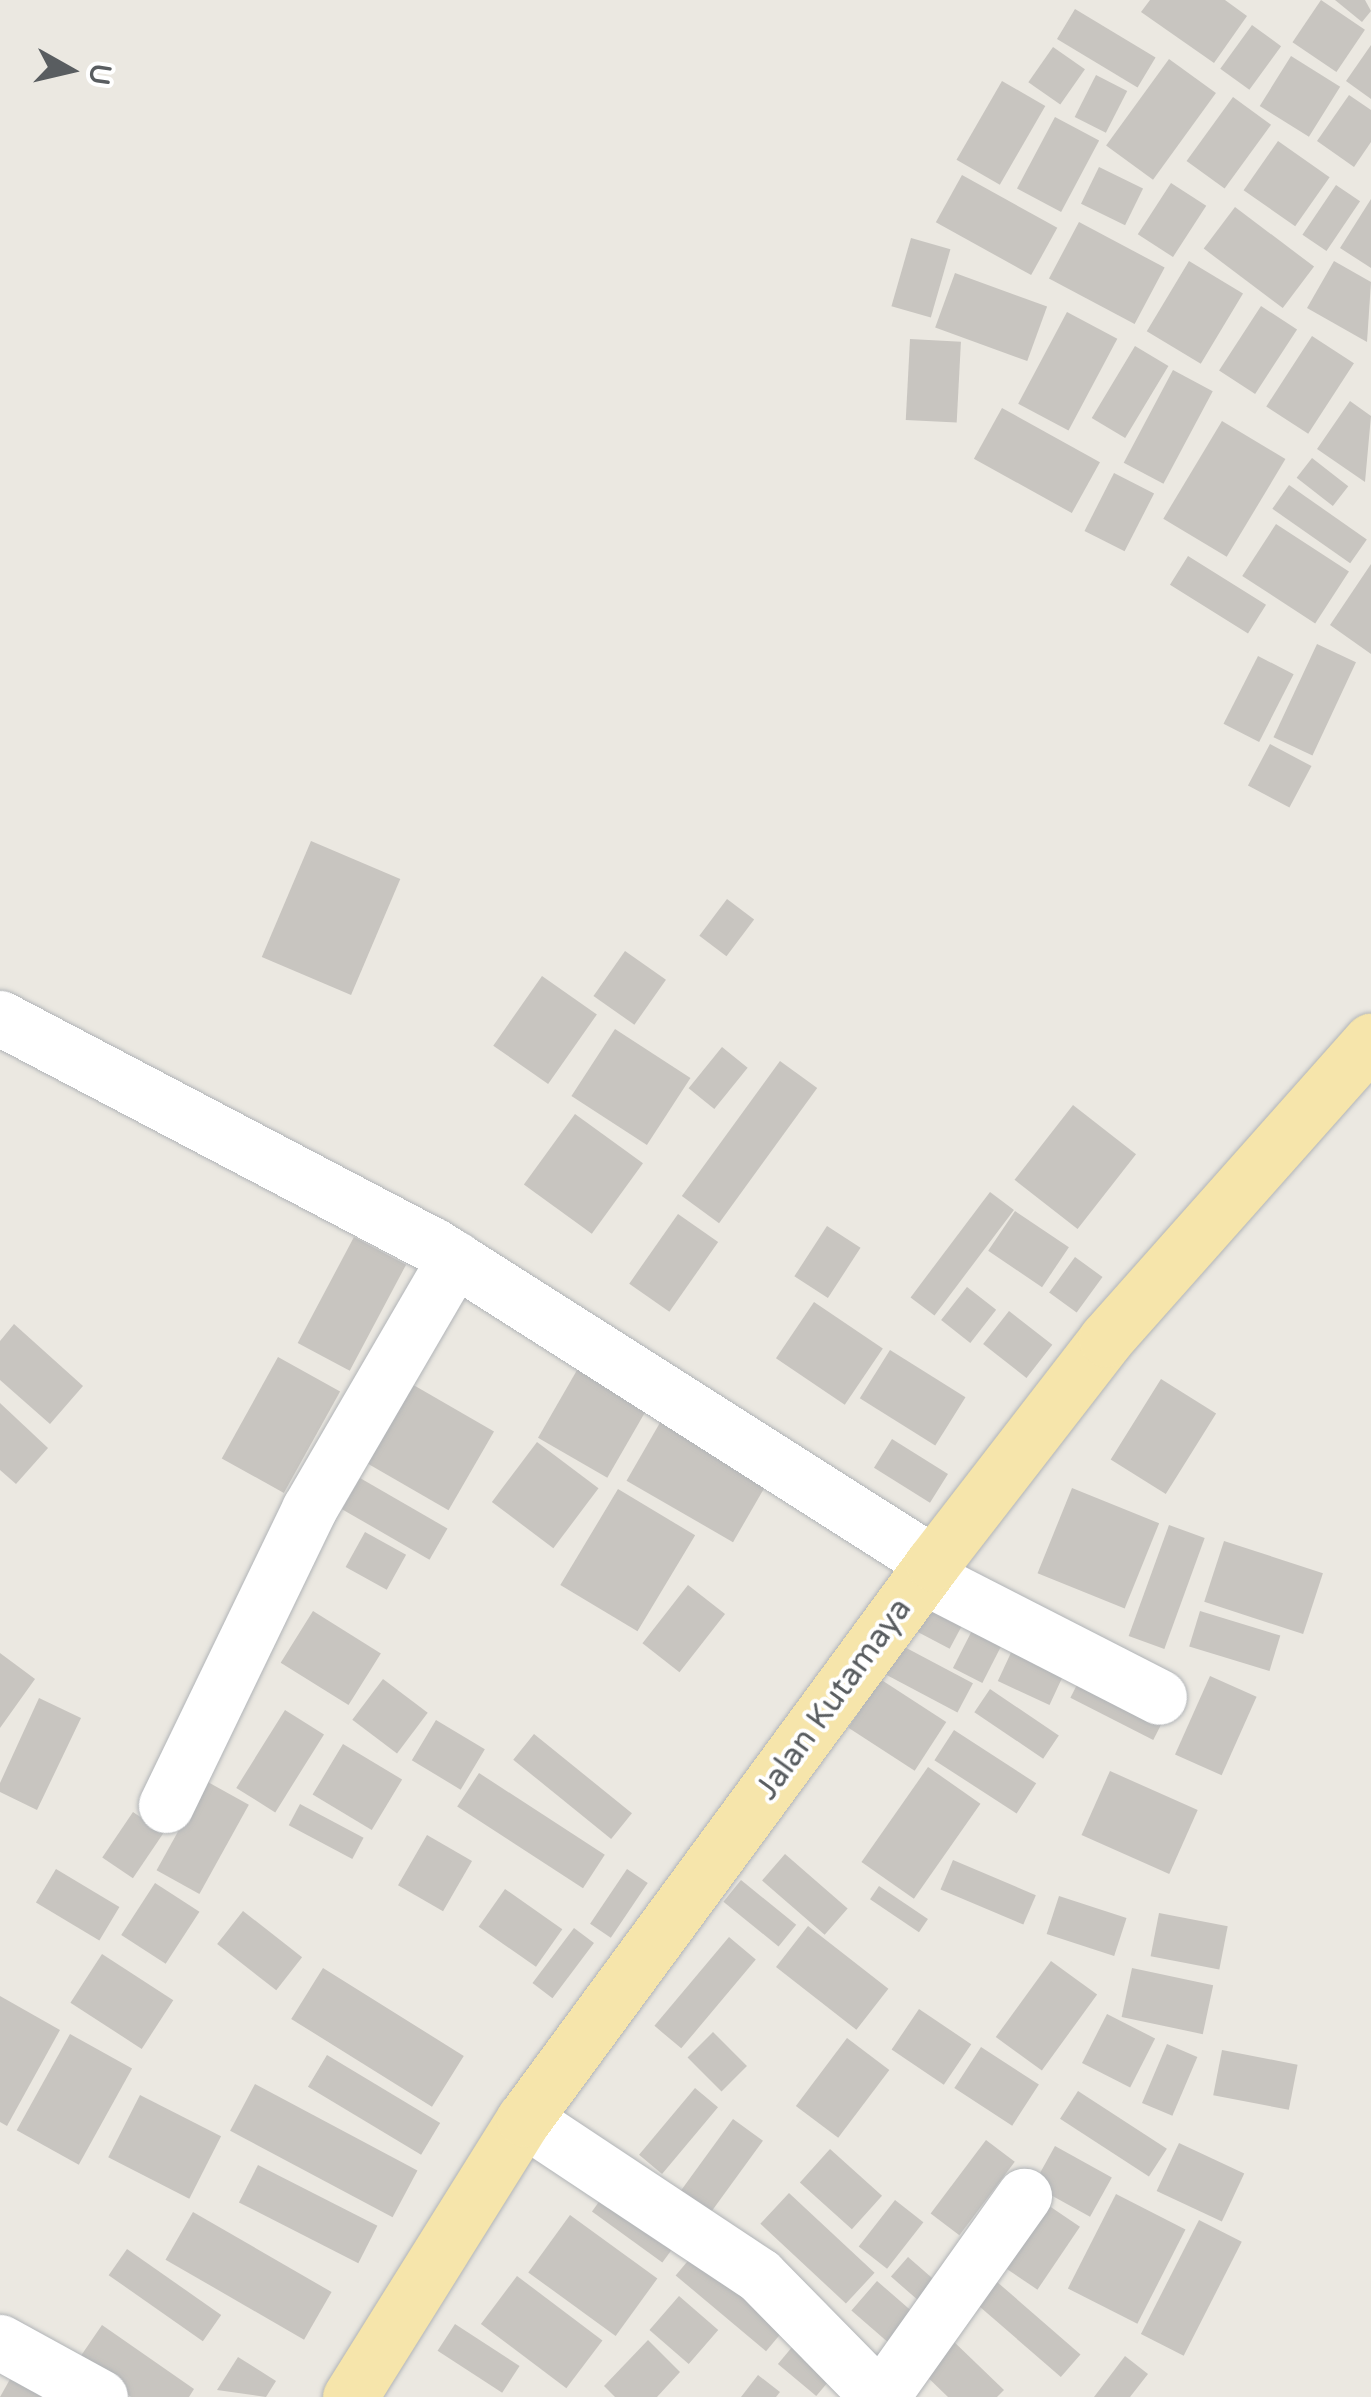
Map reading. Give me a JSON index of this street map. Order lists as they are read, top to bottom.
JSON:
{
  "streets": {
    "main road": ["Jalan Kutamaya"]
  },
  "north": "right"
}
